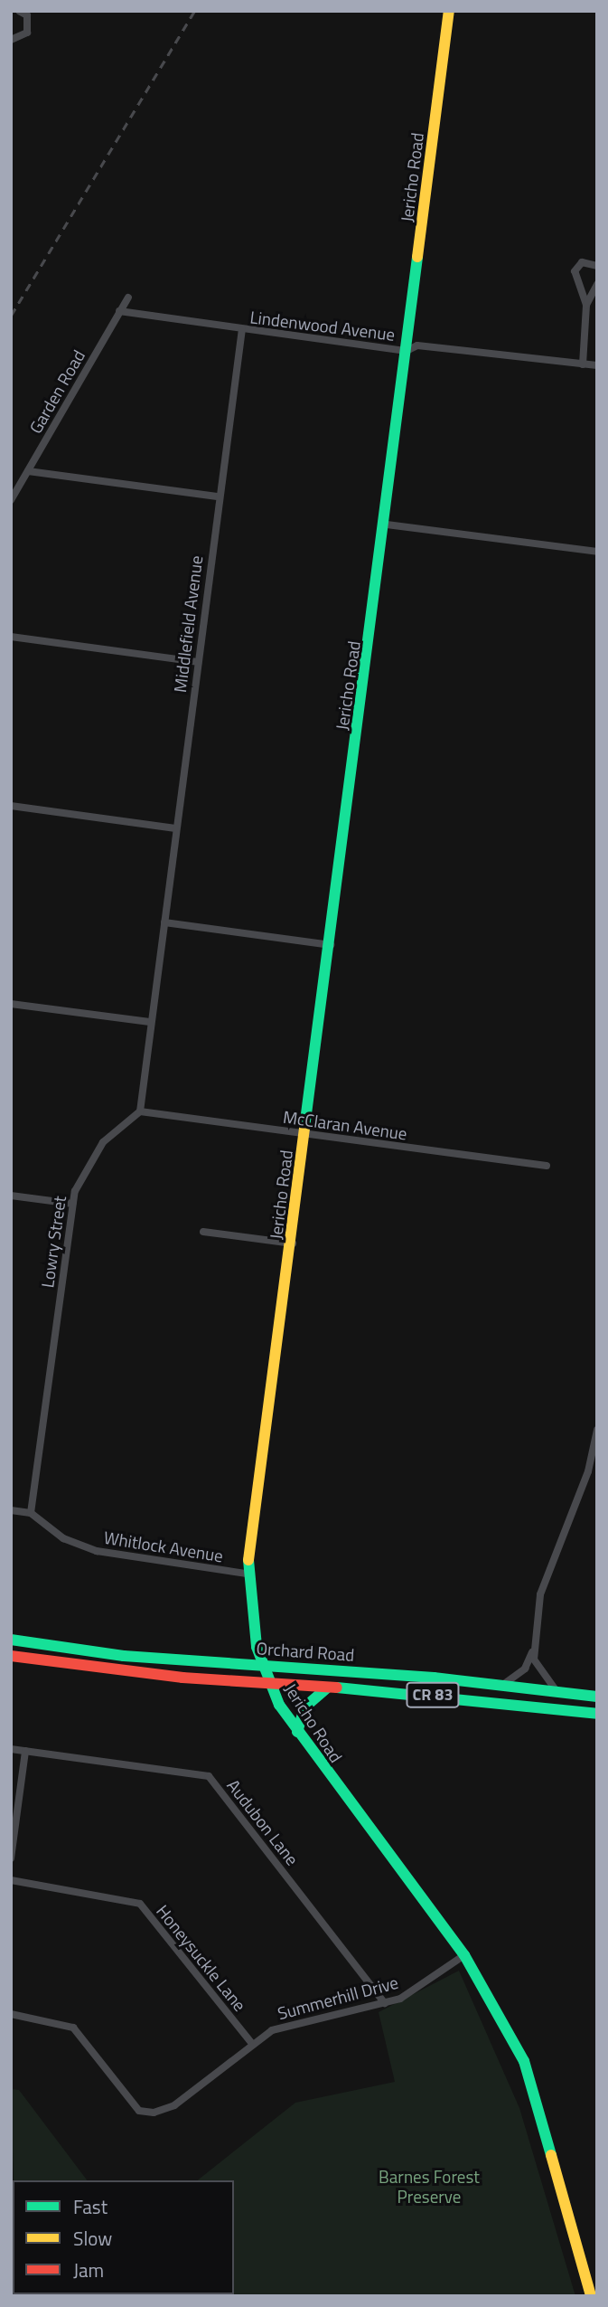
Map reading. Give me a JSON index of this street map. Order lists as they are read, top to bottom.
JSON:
{
  "streets": {
    "main road": ["Jericho Road", "Orchard Road", "CR 83"],
    "street": [
      "Lindenwood Avenue",
      "Garden Road",
      "Middlefield Avenue",
      "McClaran Avenue",
      "Lowry Street",
      "Whitlock Avenue",
      "Audubon Lane",
      "Honeysuckle Lane",
      "Summerhill Drive"
    ]
  },
  "crossings": [
    ["Jericho Road", "Lindenwood Avenue"],
    ["Jericho Road", "McClaran Avenue"],
    ["Jericho Road", "Whitlock Avenue"],
    ["Jericho Road", "Orchard Road"],
    ["Jericho Road", "Summerhill Drive"],
    ["Lindenwood Avenue", "Garden Road"],
    ["Lindenwood Avenue", "Middlefield Avenue"],
    ["McClaran Avenue", "Lowry Street"],
    ["Lowry Street", "Whitlock Avenue"],
    ["Audubon Lane", "Summerhill Drive"],
    ["Honeysuckle Lane", "Summerhill Drive"]
  ],
  "parks": ["Barnes Forest Preserve"],
  "legend": ["Fast", "Slow", "Jam"]
}
